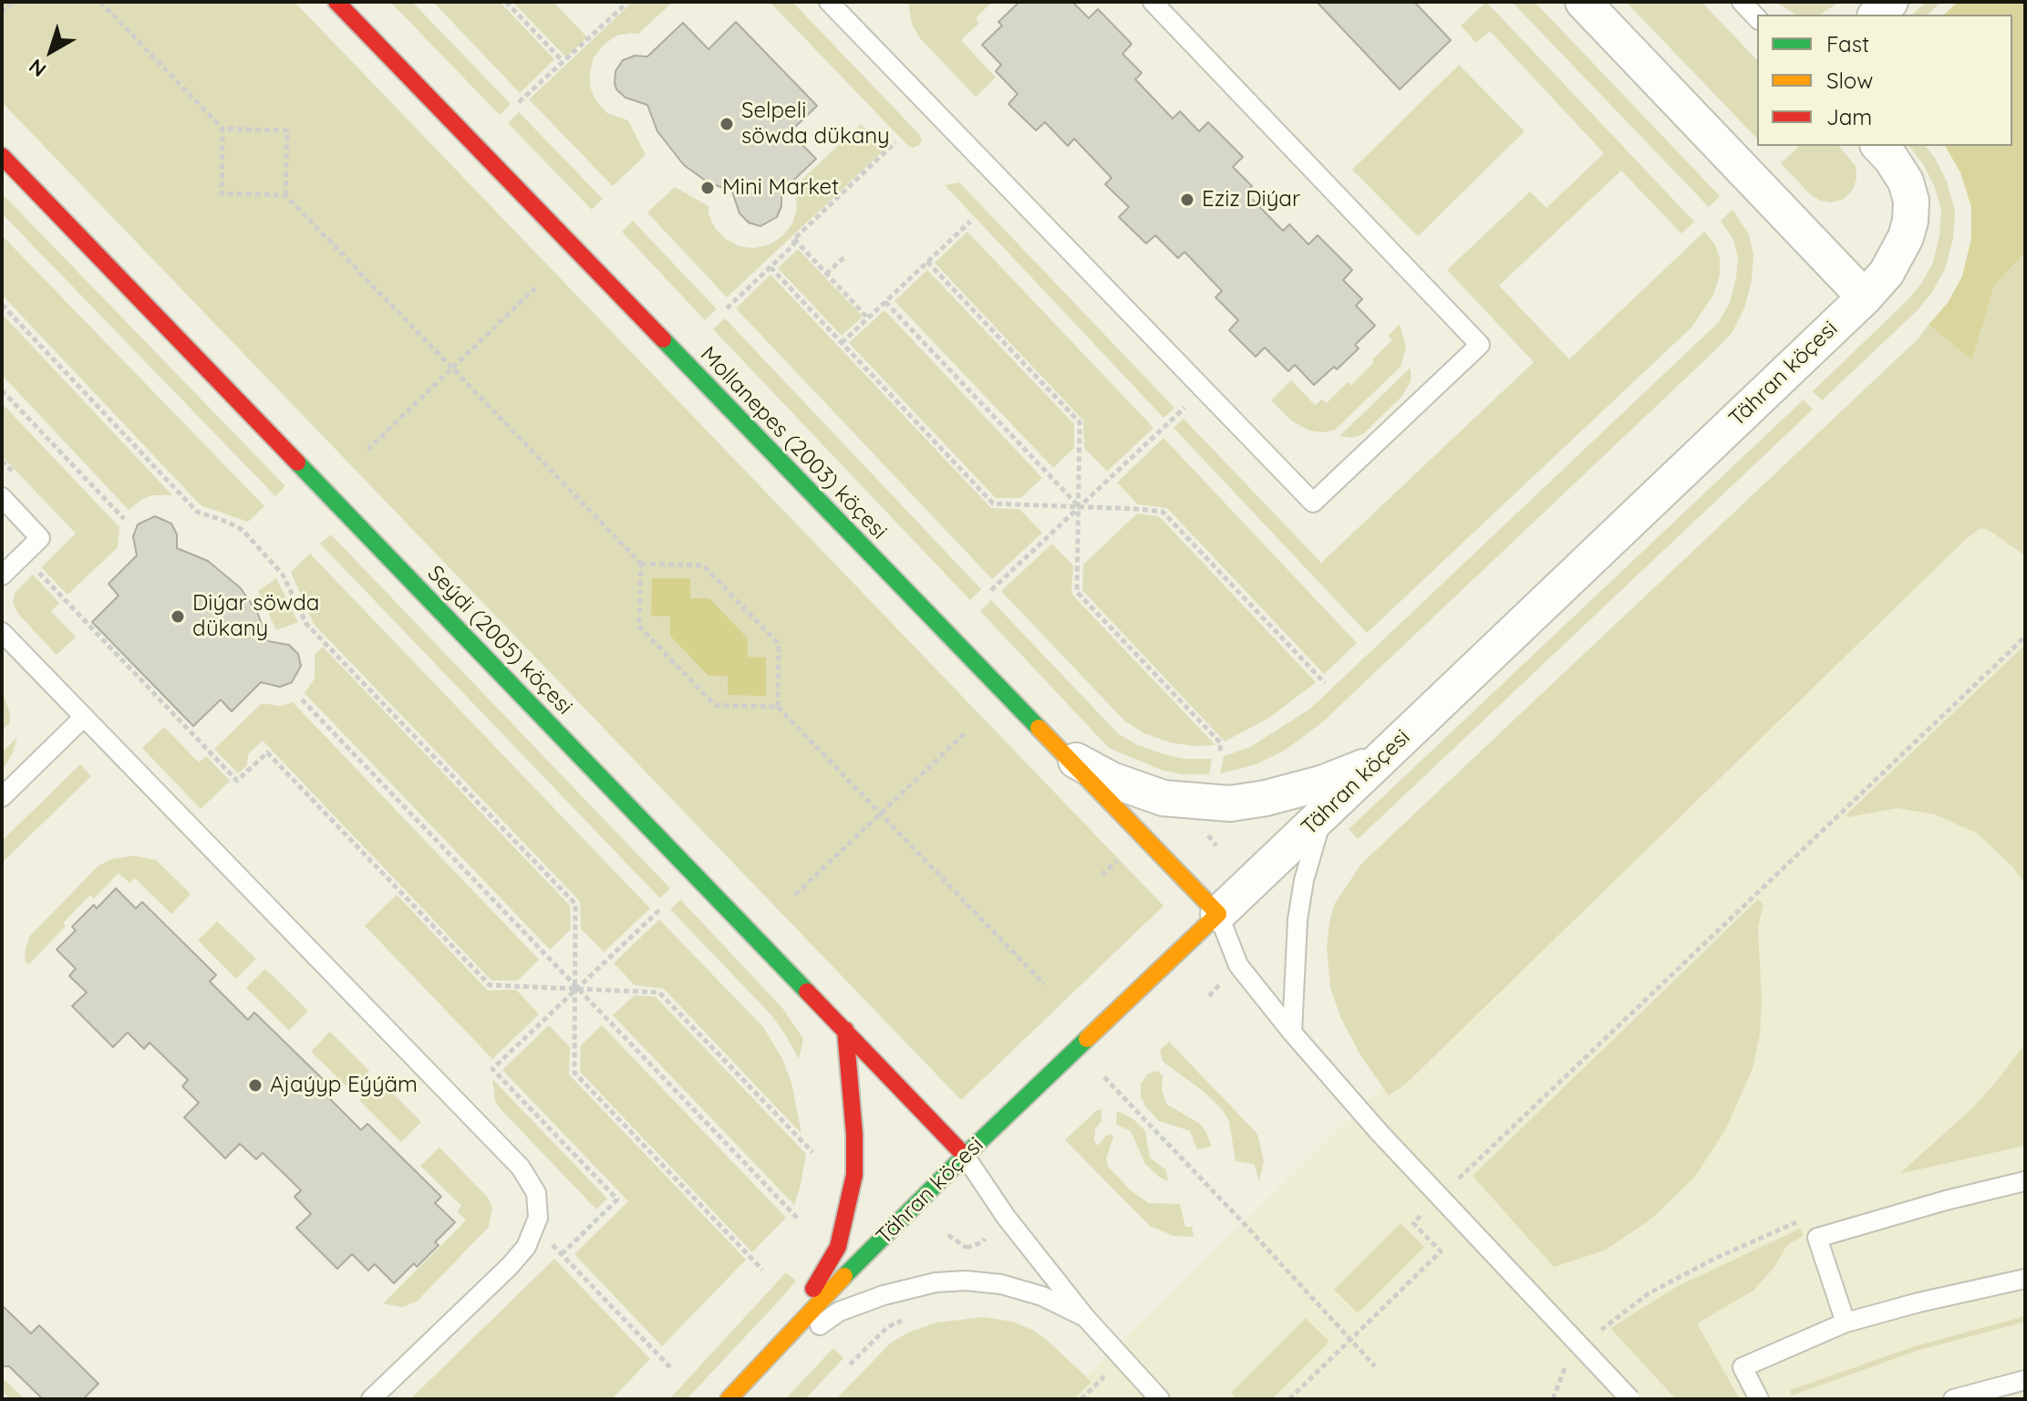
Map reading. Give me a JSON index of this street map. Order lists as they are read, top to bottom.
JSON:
{
  "streets": {
    "street": ["Tähran köçesi", "Mollanepes (2003) köçesi", "Seýdi (2005) köçesi"]
  },
  "crossings": [
    ["Tähran köçesi", "Mollanepes (2003) köçesi"],
    ["Tähran köçesi", "Seýdi (2005) köçesi"]
  ],
  "places": [
    "Selpeli söwda dükany",
    "Mini Market",
    "Eziz Diýar",
    "Diýar söwda dükany",
    "Ajaýyp Eýýäm"
  ],
  "legend": ["Fast", "Slow", "Jam"],
  "north": "bottom left"
}
